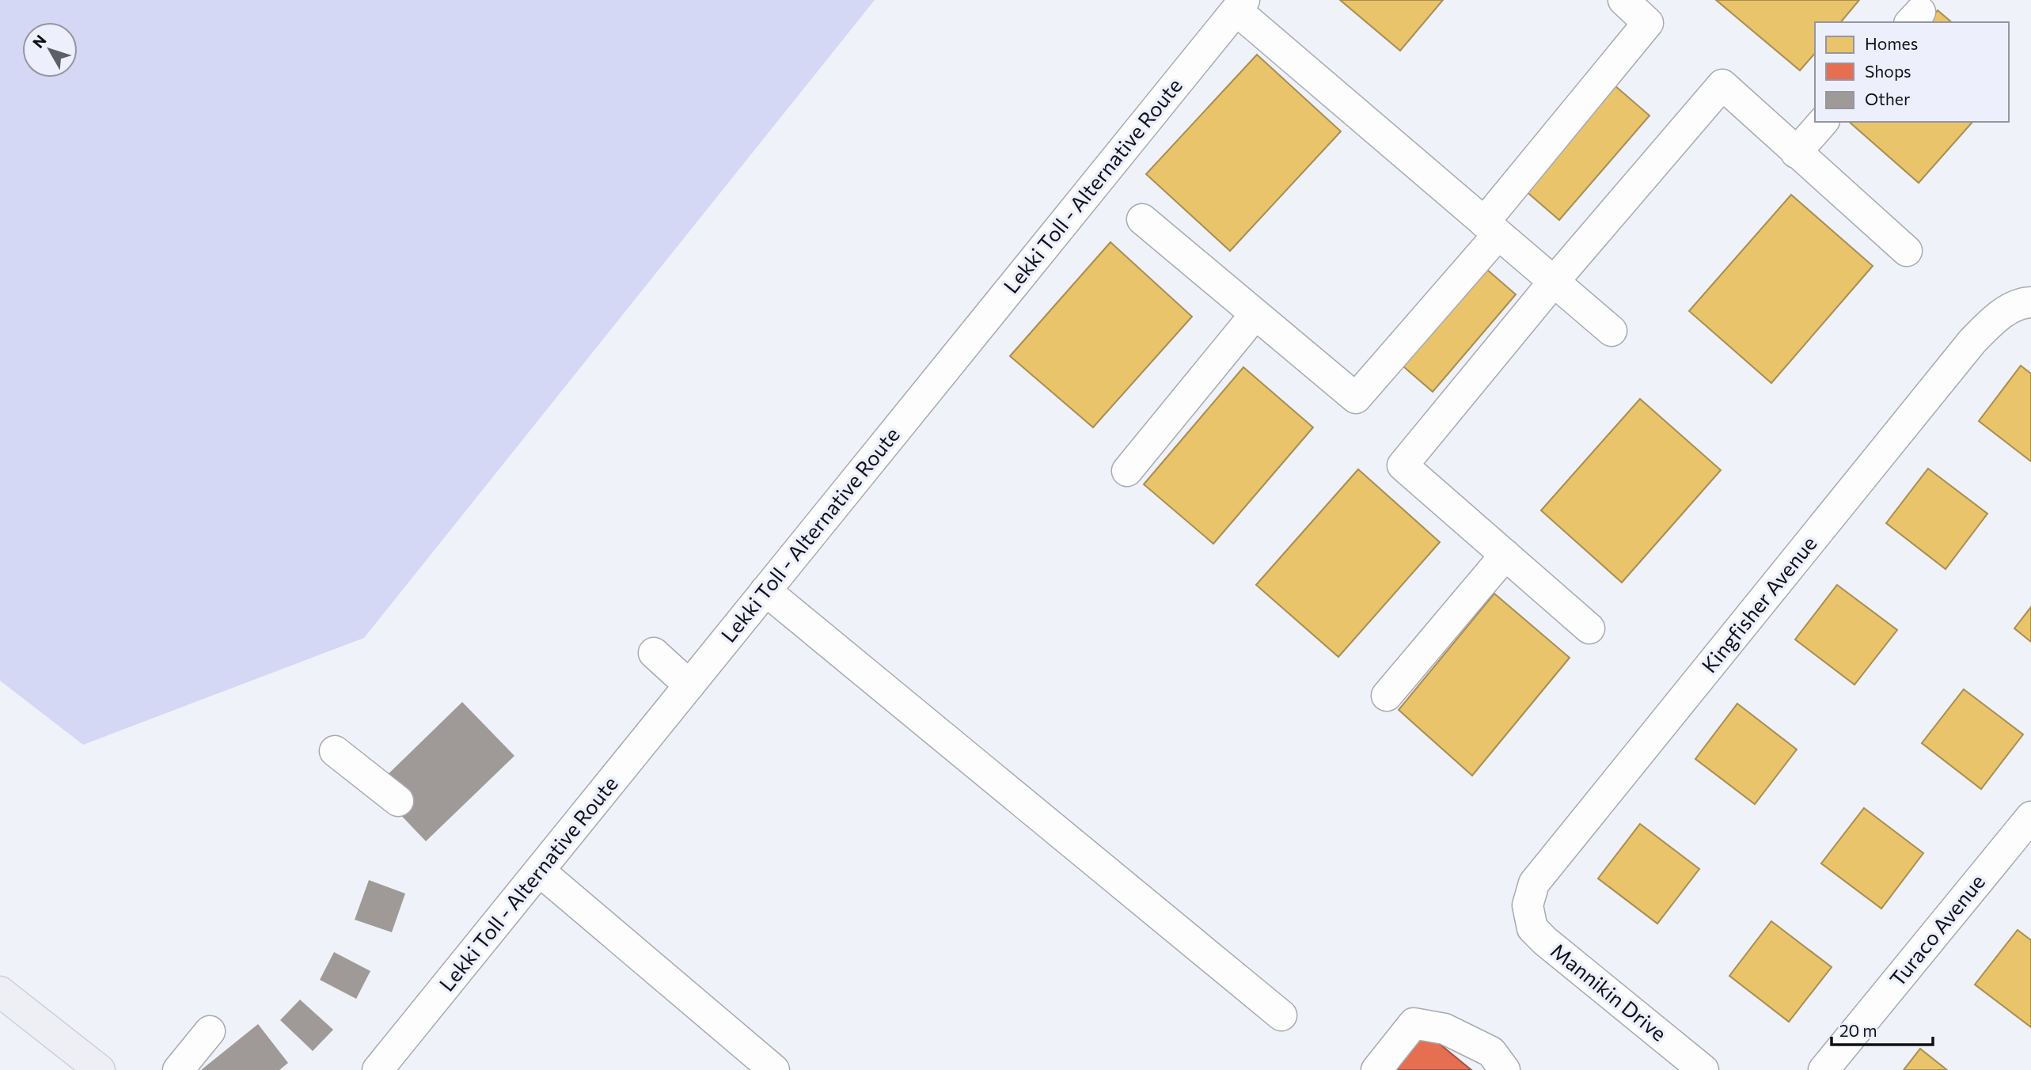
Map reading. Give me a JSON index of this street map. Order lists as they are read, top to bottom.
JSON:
{
  "streets": {
    "street": [
      "Lekki Toll - Alternative Route",
      "Kingfisher Avenue",
      "Turaco Avenue",
      "Mannikin Drive"
    ]
  },
  "crossings": [
    ["Kingfisher Avenue", "Mannikin Drive"]
  ],
  "legend": ["Homes", "Shops", "Other"],
  "scale_bar": "20 m",
  "north": "top left"
}
